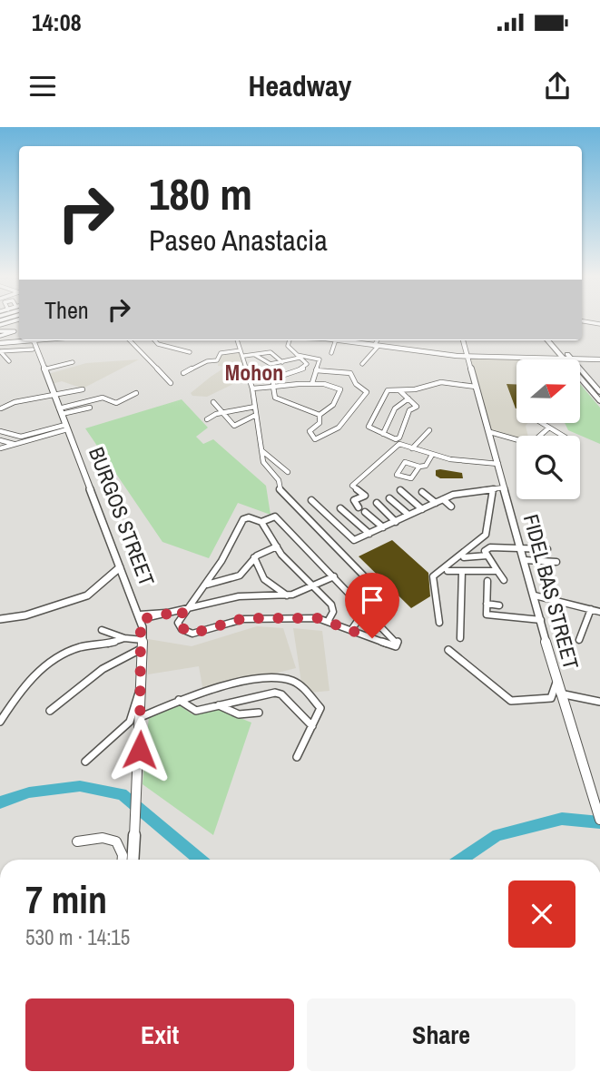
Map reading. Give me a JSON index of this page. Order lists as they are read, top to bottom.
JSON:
{
  "streets": {
    "street": ["BURGOS STREET", "FIDEL BAS STREET"]
  },
  "districts": ["Mohon"],
  "north": "right",
  "page": {
    "status": "14:08",
    "header": "Headway",
    "turn": ["180 m", "Paseo Anastacia"],
    "then": "Then",
    "heading": ["7 min", "530 m · 14:15"],
    "buttons": ["Exit", "Share"]
  }
}
